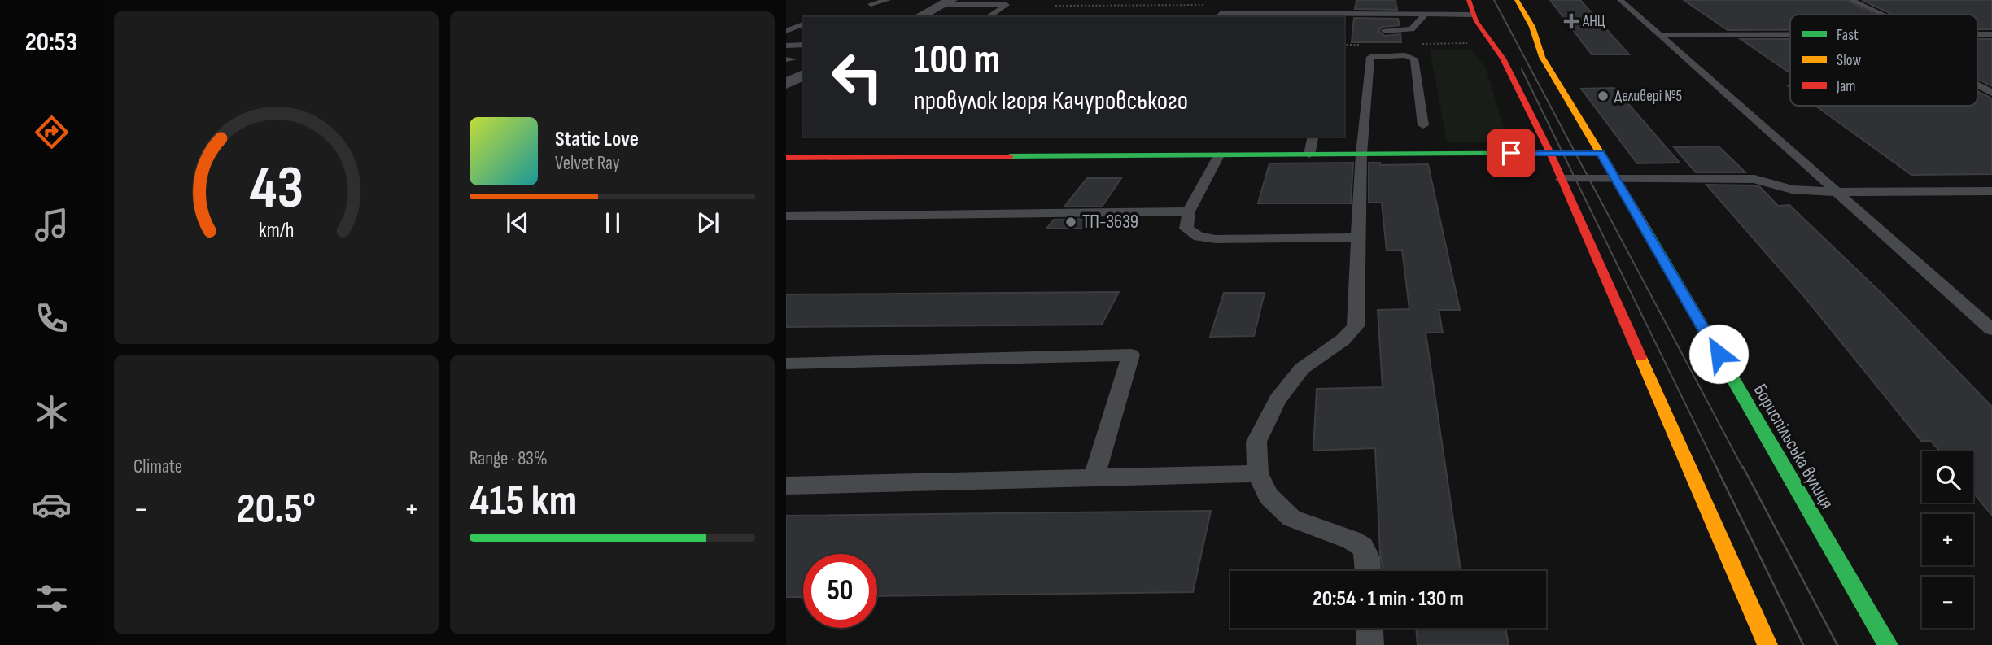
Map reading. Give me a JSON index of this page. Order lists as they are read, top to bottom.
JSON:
{
  "streets": {
    "main road": ["Бориспільська вулиця"]
  },
  "places": {
    "health": ["АНЦ"],
    "other": ["Деливері №5", "ТП-3639"]
  },
  "legend": ["Fast", "Slow", "Jam"],
  "page": {
    "tabs": "20:53",
    "turn": ["100 m", "провулок Ігоря Качуровського"],
    "song": ["Static Love", "Velvet Ray"],
    "tile": [
      "Climate",
      ["Range · 83%", "415 km"]
    ],
    "map_buttons": ["+", "−"],
    "heat": ["−", "20.5°", "+"],
    "limit": "50",
    "trip": "20:54 · 1 min · 130 m",
    "gauge": ["43", "km/h"]
  }
}
